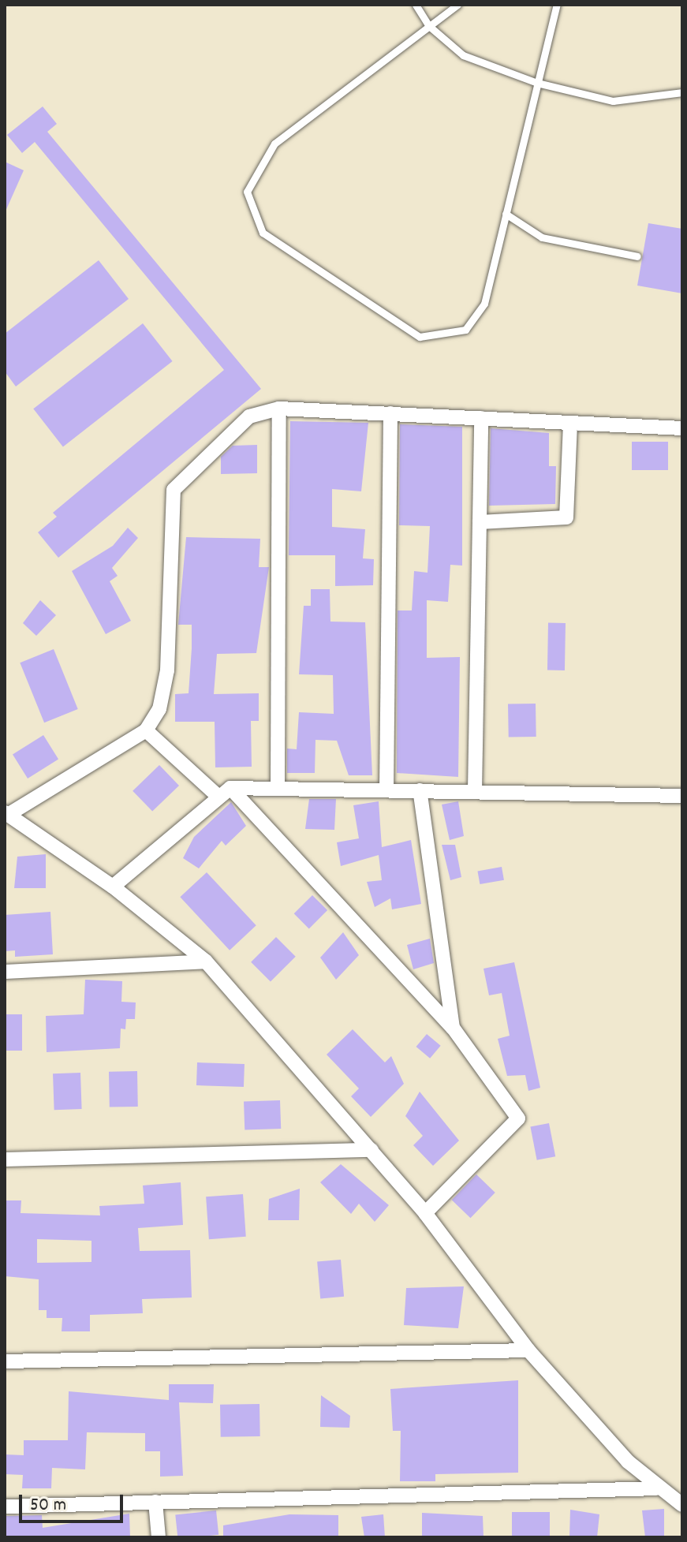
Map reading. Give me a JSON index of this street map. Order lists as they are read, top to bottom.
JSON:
{
  "scale_bar": "50 m"
}
